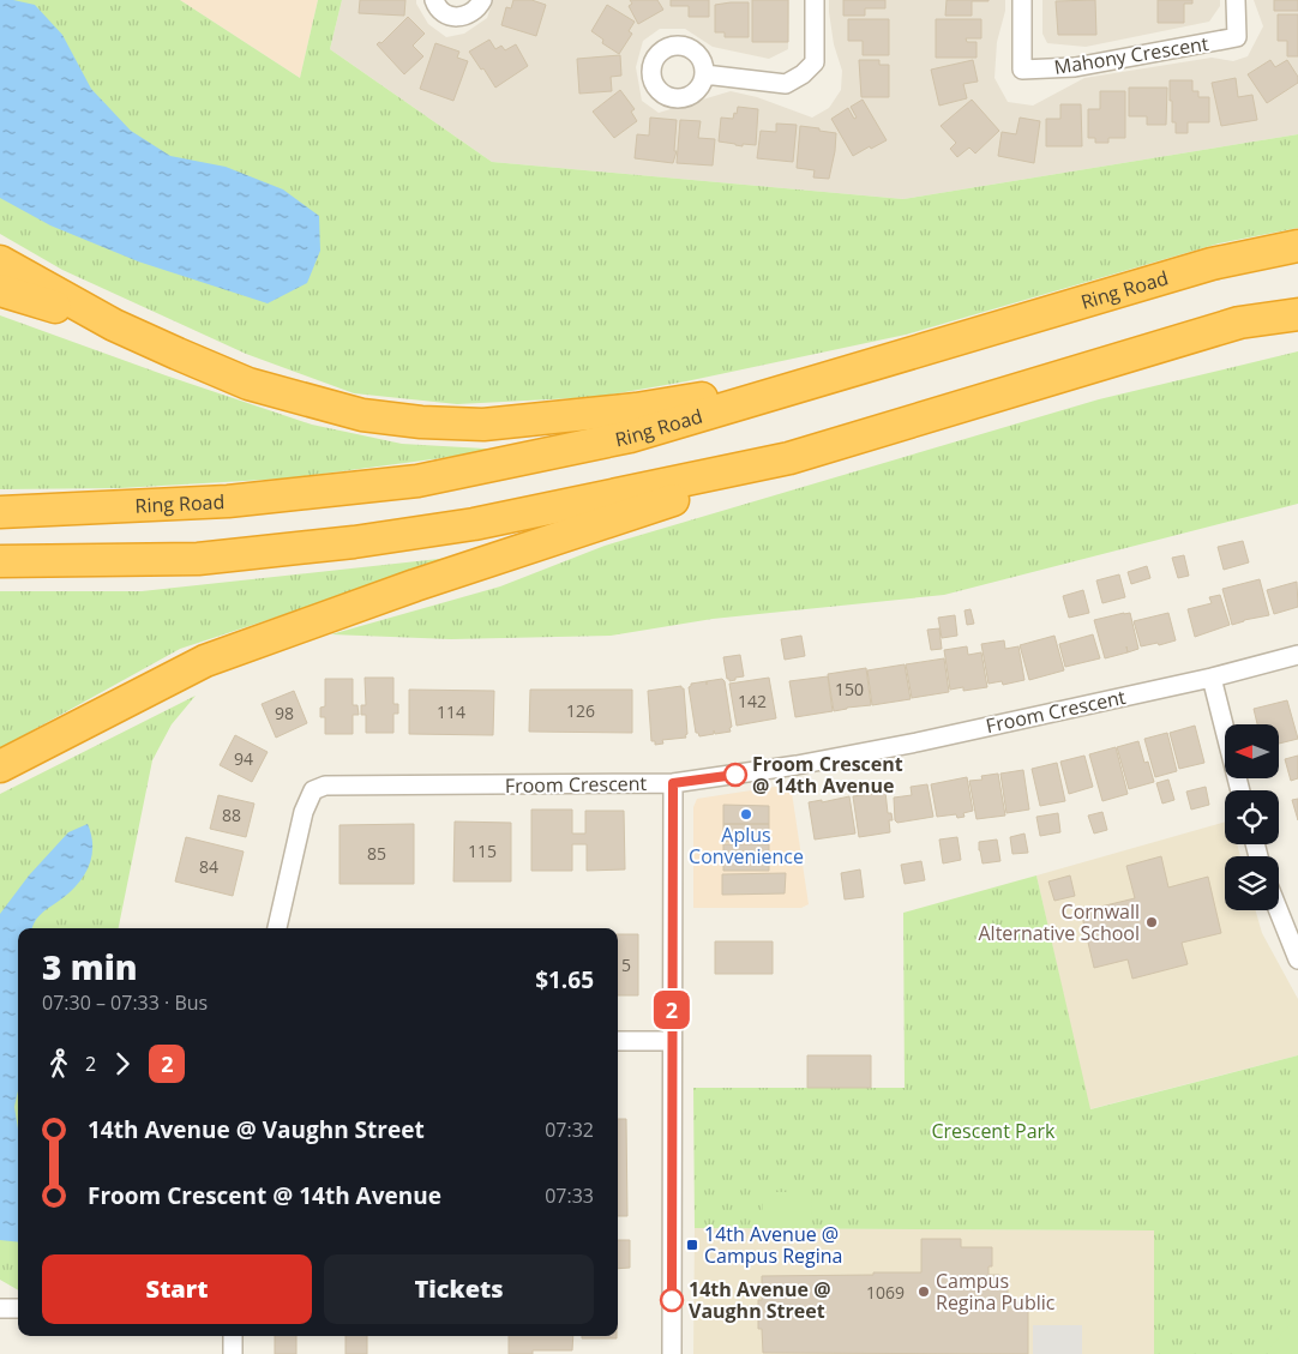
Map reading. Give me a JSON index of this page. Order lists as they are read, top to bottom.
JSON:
{
  "streets": {
    "highway": ["Ring Road"],
    "street": ["Mahony Crescent", "Froom Crescent"]
  },
  "parks": ["Crescent Park"],
  "places": {
    "other": [
      "Froom Crescent @ 14th Avenue",
      "Aplus Convenience",
      "Cornwall Alternative School",
      "Campus Regina Public",
      "14th Avenue @ Vaughn Street"
    ],
    "transit": ["14th Avenue @ Campus Regina"]
  },
  "lines": ["bus line 2"],
  "house_numbers": [
    "150",
    "142",
    "126",
    "114",
    "98",
    "94",
    "88",
    "115",
    "85",
    "84",
    "5",
    "1069"
  ],
  "north": "left",
  "page": {
    "on_map": "2",
    "heading": ["3 min", "07:30 – 07:33 · Bus", "$1.65"],
    "legs": ["2", "2"],
    "list": [
      {
        "name": "14th Avenue @ Vaughn Street",
        "value": "07:32"
      },
      {
        "name": "Froom Crescent @ 14th Avenue",
        "value": "07:33"
      }
    ],
    "buttons": ["Start", "Tickets"]
  }
}
